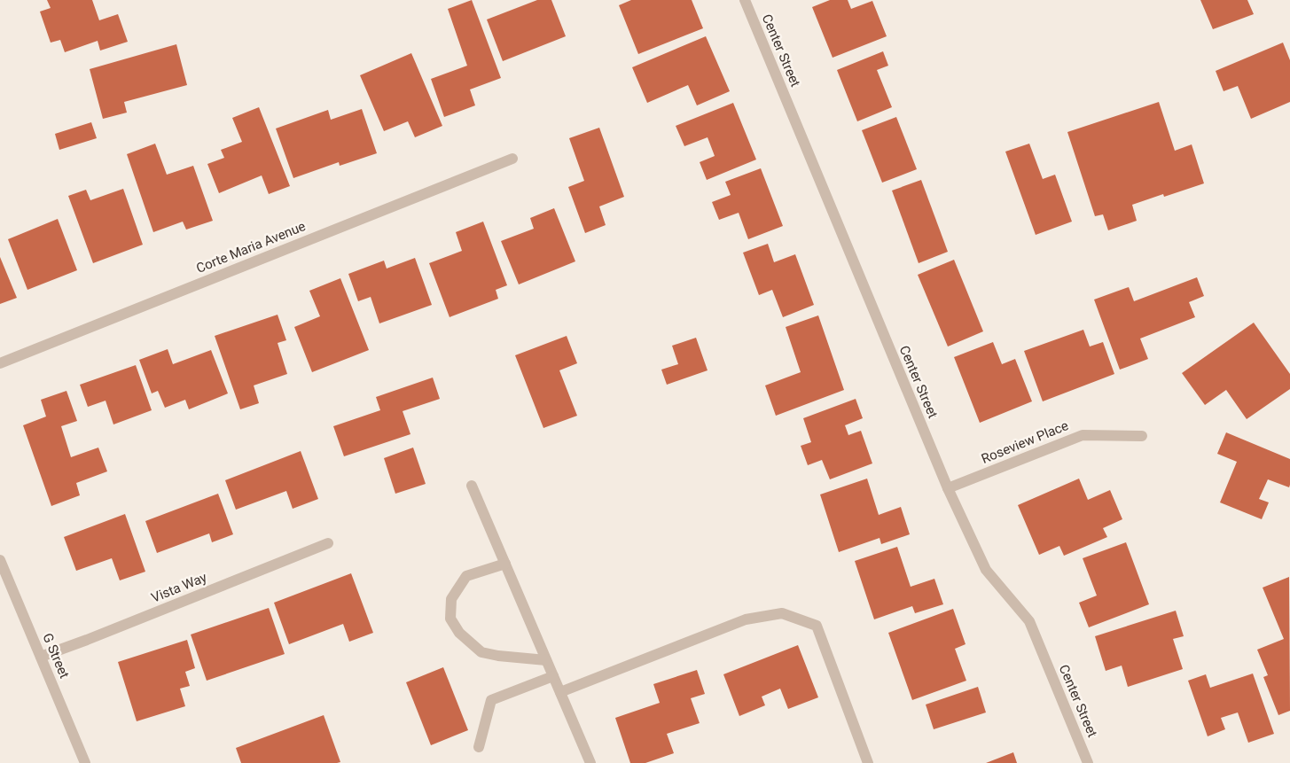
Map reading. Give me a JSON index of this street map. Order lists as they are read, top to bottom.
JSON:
{
  "streets": {
    "street": [
      "Center Street",
      "Corte Maria Avenue",
      "Roseview Place",
      "Vista Way",
      "G Street"
    ]
  },
  "crossings": [
    ["Center Street", "Roseview Place"],
    ["Vista Way", "G Street"]
  ]
}
